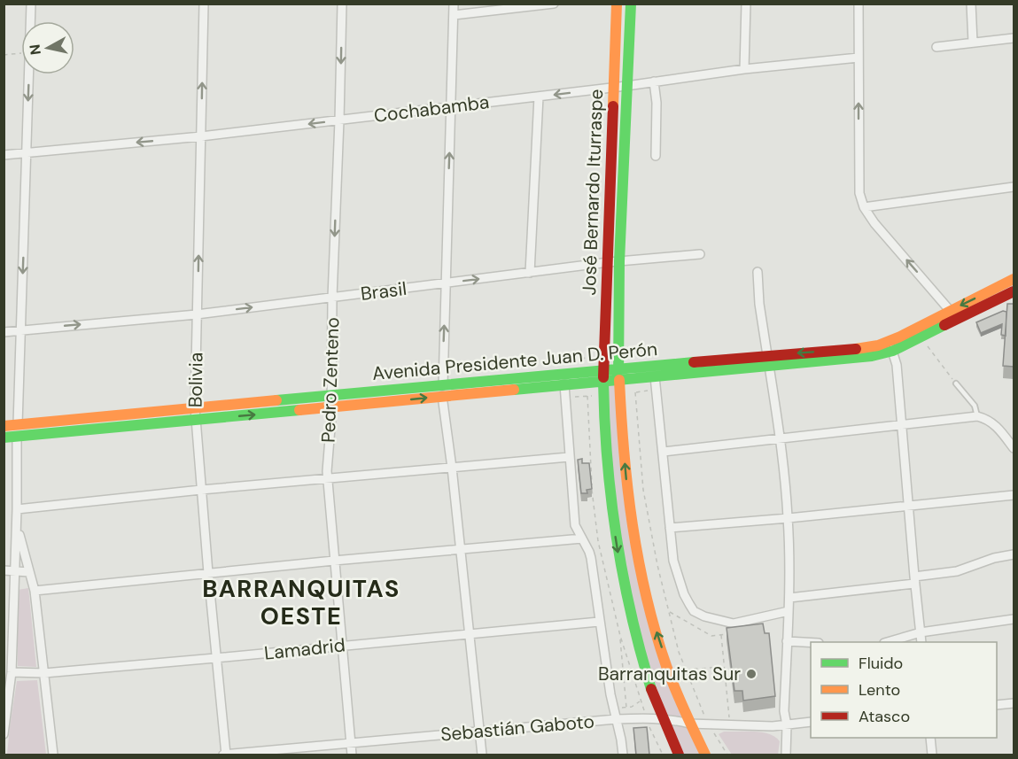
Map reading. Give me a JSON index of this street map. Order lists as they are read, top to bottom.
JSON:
{
  "streets": {
    "main road": ["José Bernardo Iturraspe", "Avenida Presidente Juan D. Perón"],
    "street": [
      "Cochabamba",
      "Brasil",
      "Bolivia",
      "Pedro Zenteno",
      "Lamadrid",
      "Sebastián Gaboto"
    ]
  },
  "crossings": [
    ["Cochabamba", "José Bernardo Iturraspe"],
    ["Cochabamba", "Bolivia"],
    ["Cochabamba", "Pedro Zenteno"],
    ["José Bernardo Iturraspe", "Brasil"],
    ["José Bernardo Iturraspe", "Avenida Presidente Juan D. Perón"],
    ["José Bernardo Iturraspe", "Sebastián Gaboto"],
    ["Brasil", "Bolivia"],
    ["Brasil", "Pedro Zenteno"],
    ["Avenida Presidente Juan D. Perón", "Bolivia"],
    ["Avenida Presidente Juan D. Perón", "Pedro Zenteno"],
    ["Bolivia", "Lamadrid"],
    ["Bolivia", "Sebastián Gaboto"],
    ["Pedro Zenteno", "Lamadrid"],
    ["Pedro Zenteno", "Sebastián Gaboto"]
  ],
  "one_way": [
    "Cochabamba",
    "Brasil",
    "Bolivia",
    "Pedro Zenteno"
  ],
  "districts": ["BARRANQUITAS OESTE"],
  "places": ["Barranquitas Sur"],
  "legend": ["Fluido", "Lento", "Atasco"],
  "north": "left"
}
